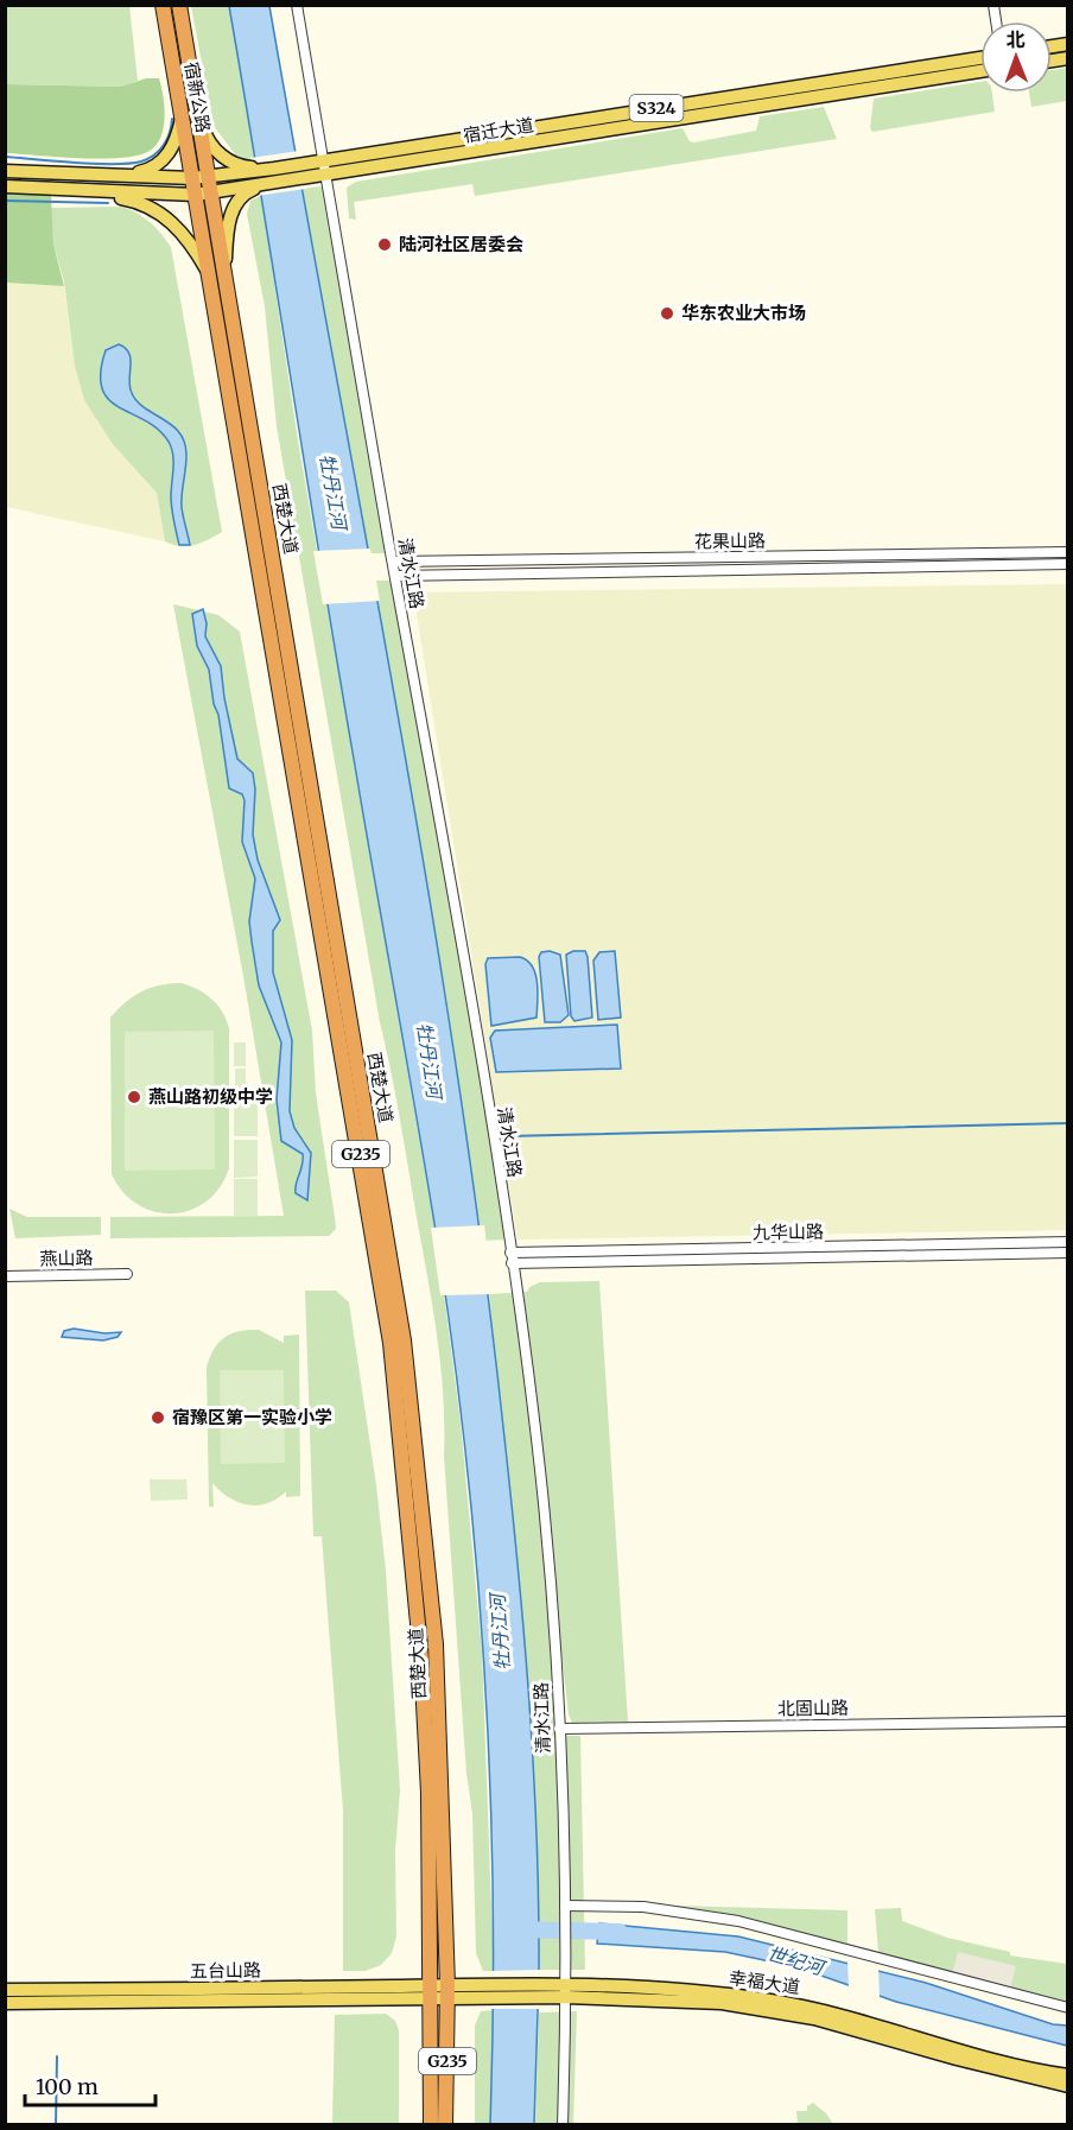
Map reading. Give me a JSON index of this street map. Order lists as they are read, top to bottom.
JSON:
{
  "streets": {
    "highway": ["宿新公路", "西楚大道", "G235"],
    "main road": [
      "S324",
      "宿迁大道",
      "五台山路",
      "幸福大道"
    ],
    "street": [
      "花果山路",
      "清水江路",
      "九华山路",
      "燕山路",
      "北固山路"
    ]
  },
  "crossings": [
    ["宿新公路", "宿迁大道"],
    ["宿新公路", "西楚大道"],
    ["宿迁大道", "西楚大道"],
    ["宿迁大道", "清水江路"],
    ["西楚大道", "五台山路"],
    ["西楚大道", "幸福大道"],
    ["花果山路", "清水江路"],
    ["清水江路", "九华山路"],
    ["清水江路", "北固山路"],
    ["清水江路", "幸福大道"],
    ["五台山路", "幸福大道"]
  ],
  "water": ["牡丹江河", "世纪河"],
  "places": [
    "陆河社区居委会",
    "华东农业大市场",
    "燕山路初级中学",
    "宿豫区第一实验小学"
  ],
  "scale_bar": "100 m",
  "north": "top"
}
